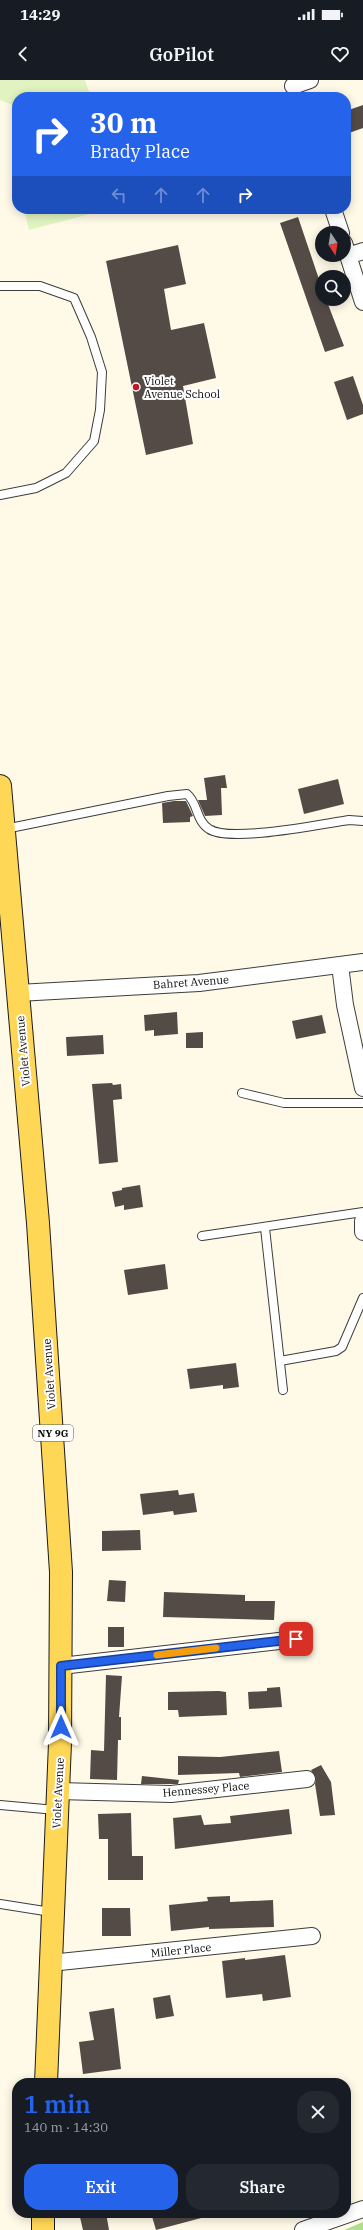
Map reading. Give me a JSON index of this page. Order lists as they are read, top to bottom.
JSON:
{
  "streets": {
    "main road": ["Violet Avenue", "NY 9G"],
    "street": ["Bahret Avenue", "Hennessey Place", "Miller Place"]
  },
  "crossings": [
    ["Bahret Avenue", "Violet Avenue"],
    ["Violet Avenue", "Hennessey Place"],
    ["Violet Avenue", "Miller Place"]
  ],
  "places": ["Violet Avenue School"],
  "north": "bottom",
  "page": {
    "status": "14:29",
    "header": "GoPilot",
    "turn": ["30 m", "Brady Place"],
    "heading": ["1 min", "140 m · 14:30"],
    "buttons": ["Exit", "Share"]
  }
}
